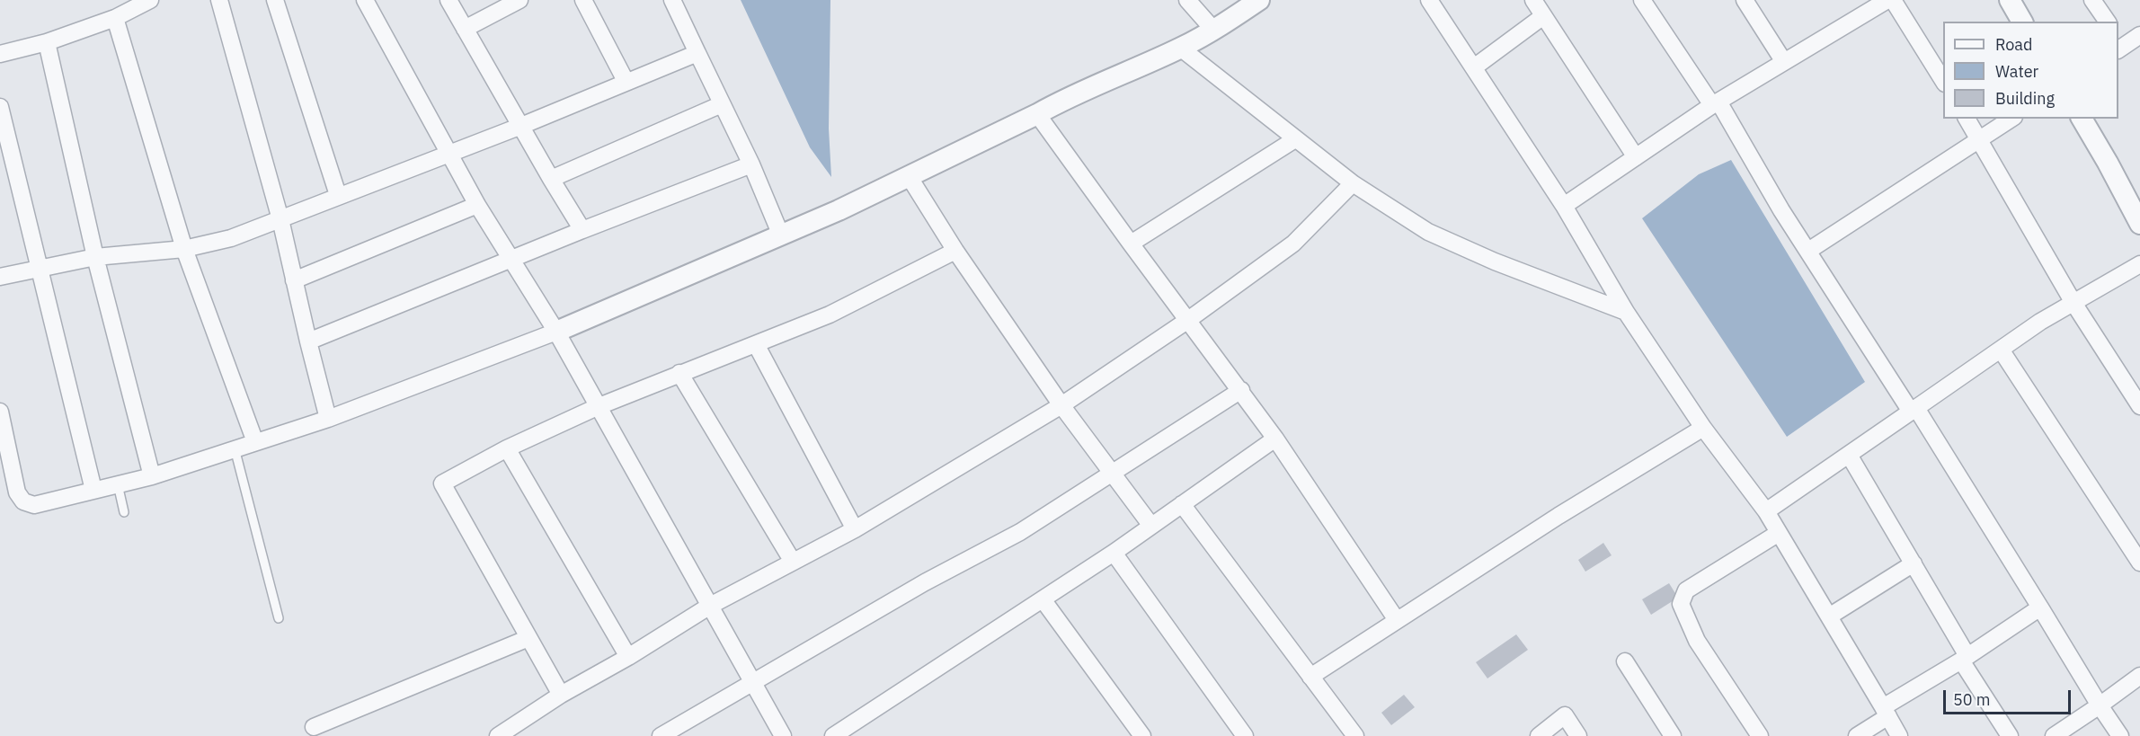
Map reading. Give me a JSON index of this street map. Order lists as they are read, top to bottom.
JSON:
{
  "legend": ["Road", "Water", "Building"],
  "scale_bar": "50 m"
}
